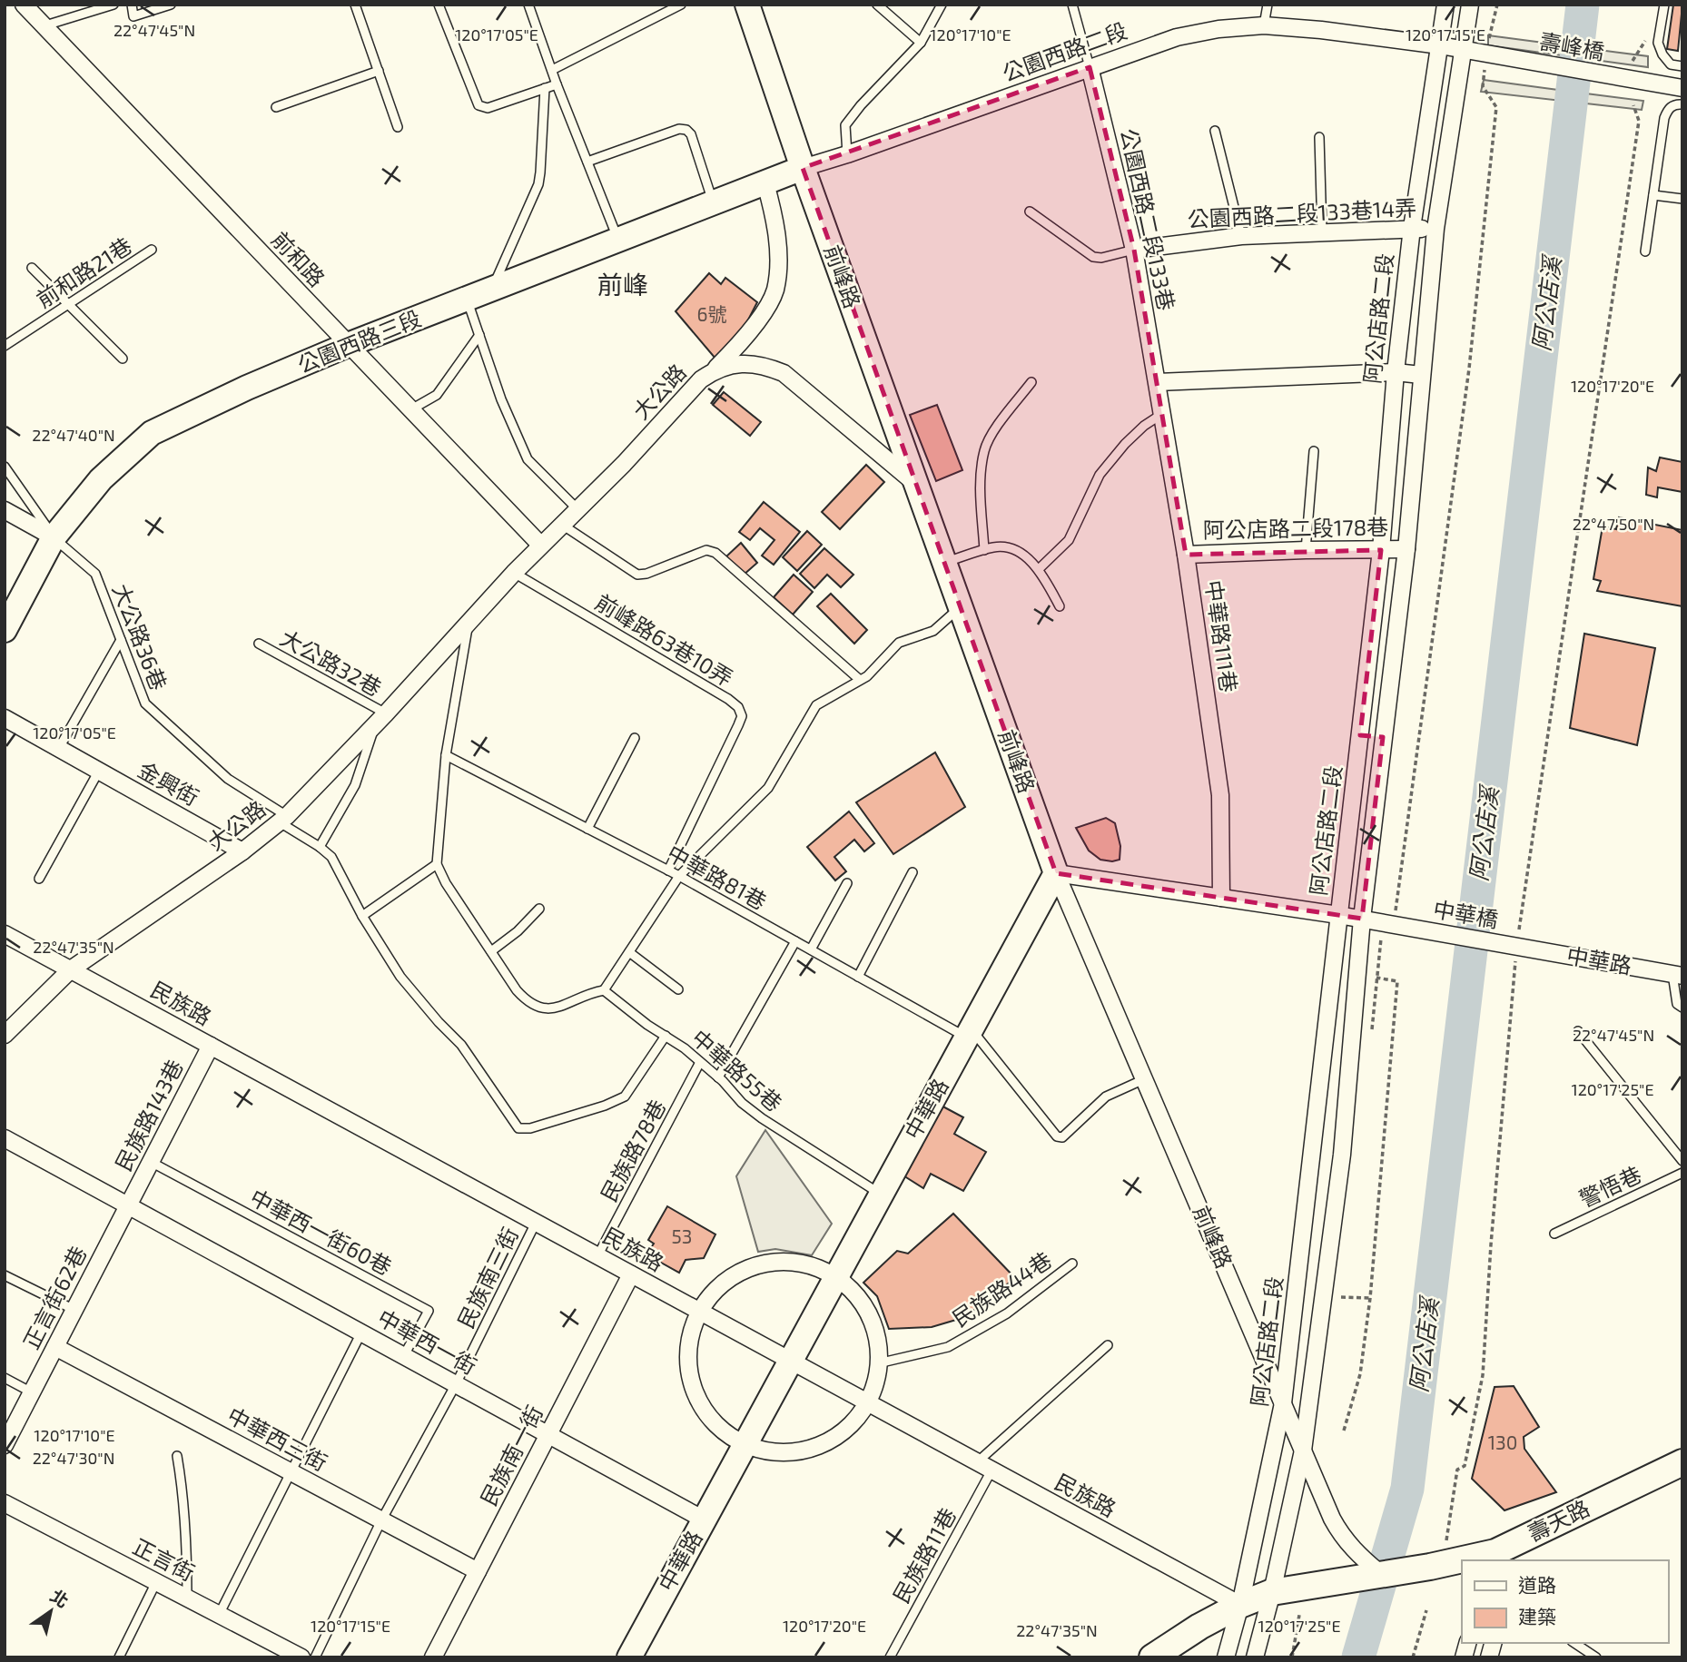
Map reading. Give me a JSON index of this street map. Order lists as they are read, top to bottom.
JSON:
{
  "streets": {
    "main road": [
      "前峰路",
      "公園西路三段",
      "中華路",
      "壽天路"
    ],
    "street": [
      "壽峰橋",
      "公園西路二段",
      "公園西路二段133巷14弄",
      "公園西路二段133巷",
      "前和路",
      "阿公店路二段",
      "大公路",
      "阿公店路二段178巷",
      "中華路111巷",
      "金興街",
      "中華橋",
      "民族路",
      "民族路143巷",
      "正言街62巷",
      "中華西一街",
      "中華西三街",
      "民族南一街",
      "正言街"
    ],
    "lane": [
      "前和路21巷",
      "大公路36巷",
      "前峰路63巷10弄",
      "大公路32巷",
      "中華路81巷",
      "中華路55巷",
      "民族路78巷",
      "警悟巷",
      "中華西一街60巷",
      "民族南三街",
      "民族路44巷",
      "民族路11巷"
    ]
  },
  "crossings": [
    ["壽峰橋", "公園西路二段"],
    ["壽峰橋", "阿公店路二段"],
    ["公園西路二段", "公園西路二段133巷"],
    ["公園西路二段", "前峰路"],
    ["公園西路二段", "阿公店路二段"],
    ["公園西路二段", "公園西路三段"],
    ["公園西路二段133巷14弄", "公園西路二段133巷"],
    ["公園西路二段133巷14弄", "阿公店路二段"],
    ["公園西路二段133巷", "中華路111巷"],
    ["前和路", "公園西路三段"],
    ["前和路", "大公路"],
    ["前峰路", "阿公店路二段"],
    ["前峰路", "公園西路三段"],
    ["前峰路", "大公路"],
    ["前峰路", "中華路"],
    ["前峰路", "壽天路"],
    ["阿公店路二段", "阿公店路二段178巷"],
    ["阿公店路二段", "民族路"],
    ["阿公店路二段", "壽天路"],
    ["公園西路三段", "大公路36巷"],
    ["大公路", "大公路36巷"],
    ["大公路", "前峰路63巷10弄"],
    ["大公路", "大公路32巷"],
    ["大公路", "金興街"],
    ["大公路", "民族路"],
    ["阿公店路二段178巷", "中華路111巷"],
    ["前峰路63巷10弄", "中華路81巷"],
    ["中華路81巷", "中華路"],
    ["中華橋", "中華路"],
    ["中華路", "民族路"],
    ["中華路", "中華路55巷"],
    ["中華路", "中華西一街"],
    ["民族路", "民族路143巷"],
    ["民族路", "民族路78巷"],
    ["民族路", "民族南三街"],
    ["民族路", "民族南一街"],
    ["民族路", "壽天路"],
    ["民族路", "民族路11巷"],
    ["中華路55巷", "民族路78巷"],
    ["民族路143巷", "中華西一街60巷"],
    ["民族路143巷", "正言街62巷"],
    ["民族路143巷", "中華西一街"],
    ["中華西一街60巷", "中華西一街"],
    ["民族南三街", "中華西一街"],
    ["民族南三街", "中華西三街"],
    ["正言街62巷", "中華西一街"],
    ["正言街62巷", "中華西三街"],
    ["中華西一街", "民族南一街"],
    ["中華西三街", "民族南一街"]
  ],
  "districts": ["前峰"],
  "water": ["阿公店溪"],
  "house_numbers": ["6號", "53", "130"],
  "legend": ["道路", "建築"],
  "north": "top right",
  "coordinates": [
    "22°47'45\"N",
    "120°17'05\"E",
    "120°17'10\"E",
    "120°17'15\"E",
    "120°17'20\"E",
    "22°47'40\"N",
    "22°47'50\"N",
    "22°47'35\"N",
    "120°17'25\"E",
    "22°47'30\"N"
  ]
}
